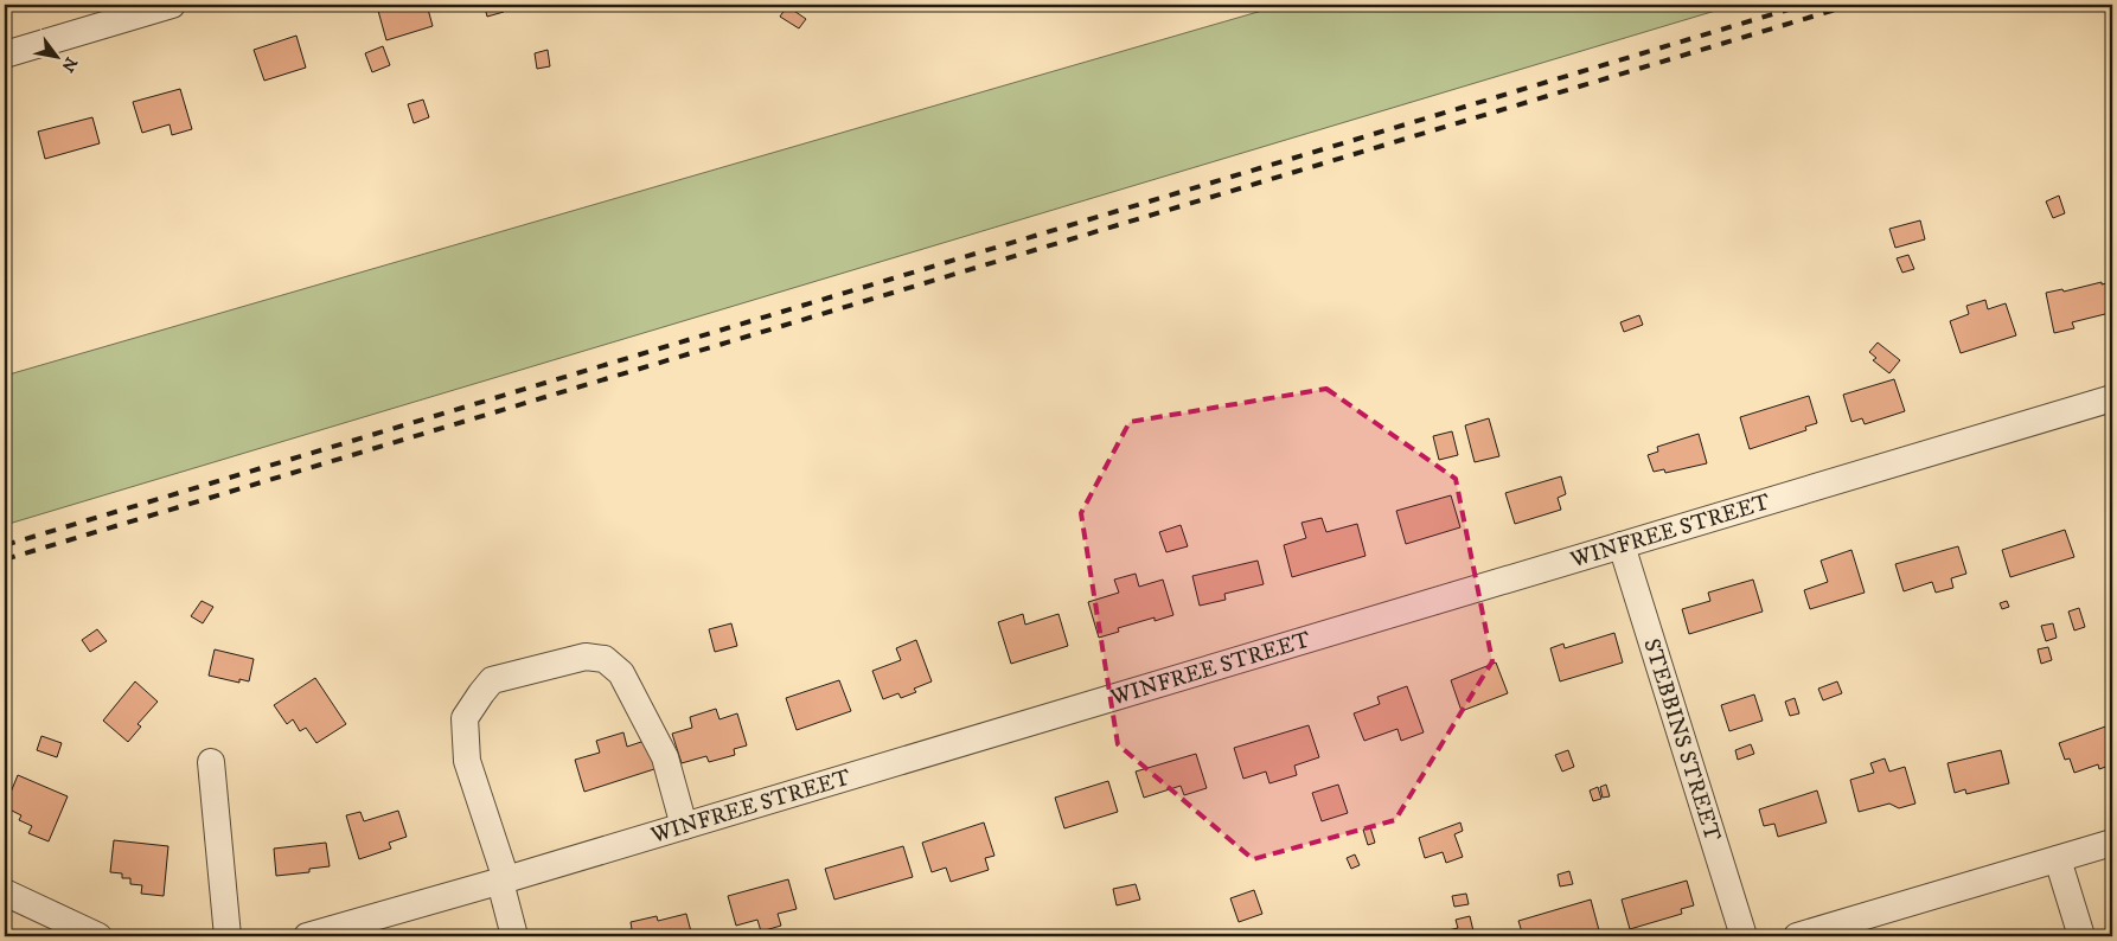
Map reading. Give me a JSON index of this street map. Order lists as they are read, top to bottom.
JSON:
{
  "streets": {
    "street": ["WINFREE STREET", "STEBBINS STREET"]
  },
  "crossings": [
    ["WINFREE STREET", "STEBBINS STREET"]
  ],
  "north": "bottom right"
}
